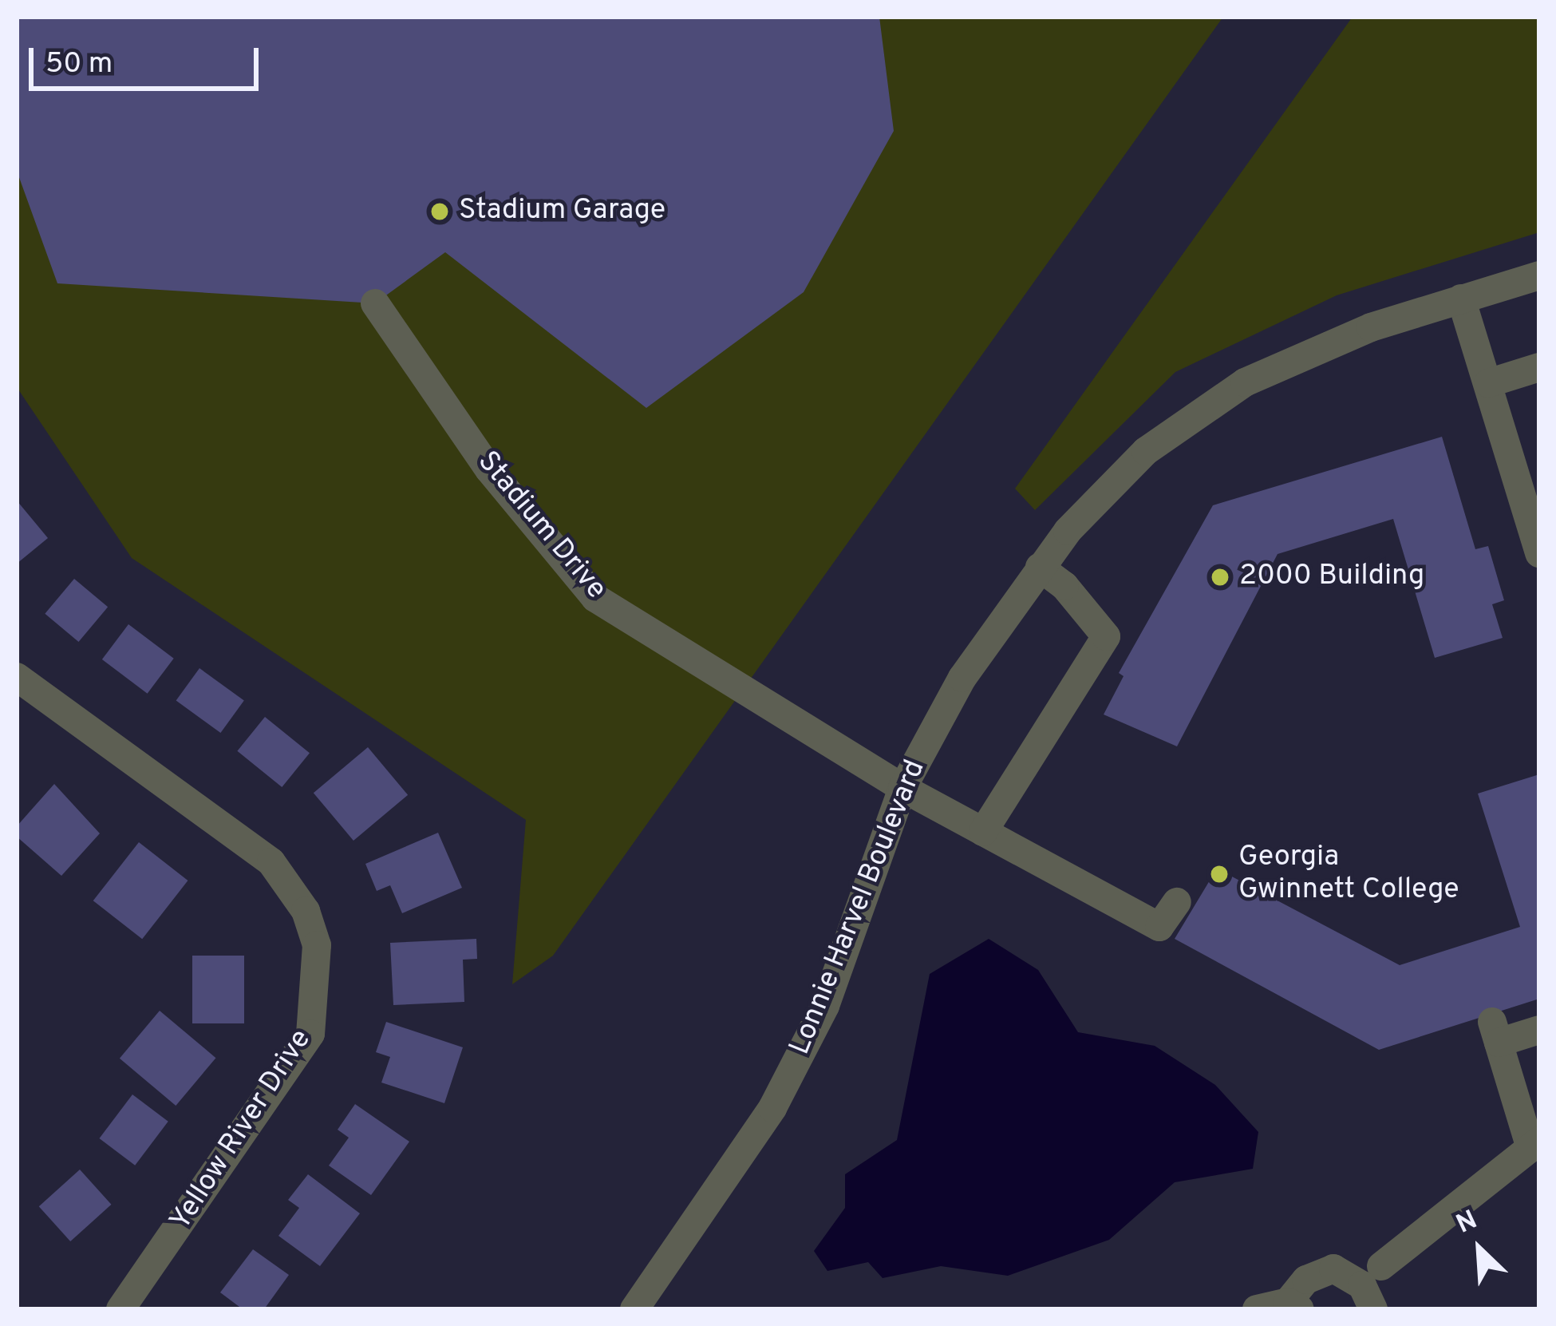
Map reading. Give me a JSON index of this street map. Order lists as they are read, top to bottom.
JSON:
{
  "streets": {
    "street": ["Stadium Drive", "Lonnie Harvel Boulevard", "Yellow River Drive"]
  },
  "crossings": [
    ["Stadium Drive", "Lonnie Harvel Boulevard"]
  ],
  "places": ["Stadium Garage", "2000 Building", "Georgia Gwinnett College"],
  "scale_bar": "50 m",
  "north": "top left"
}
